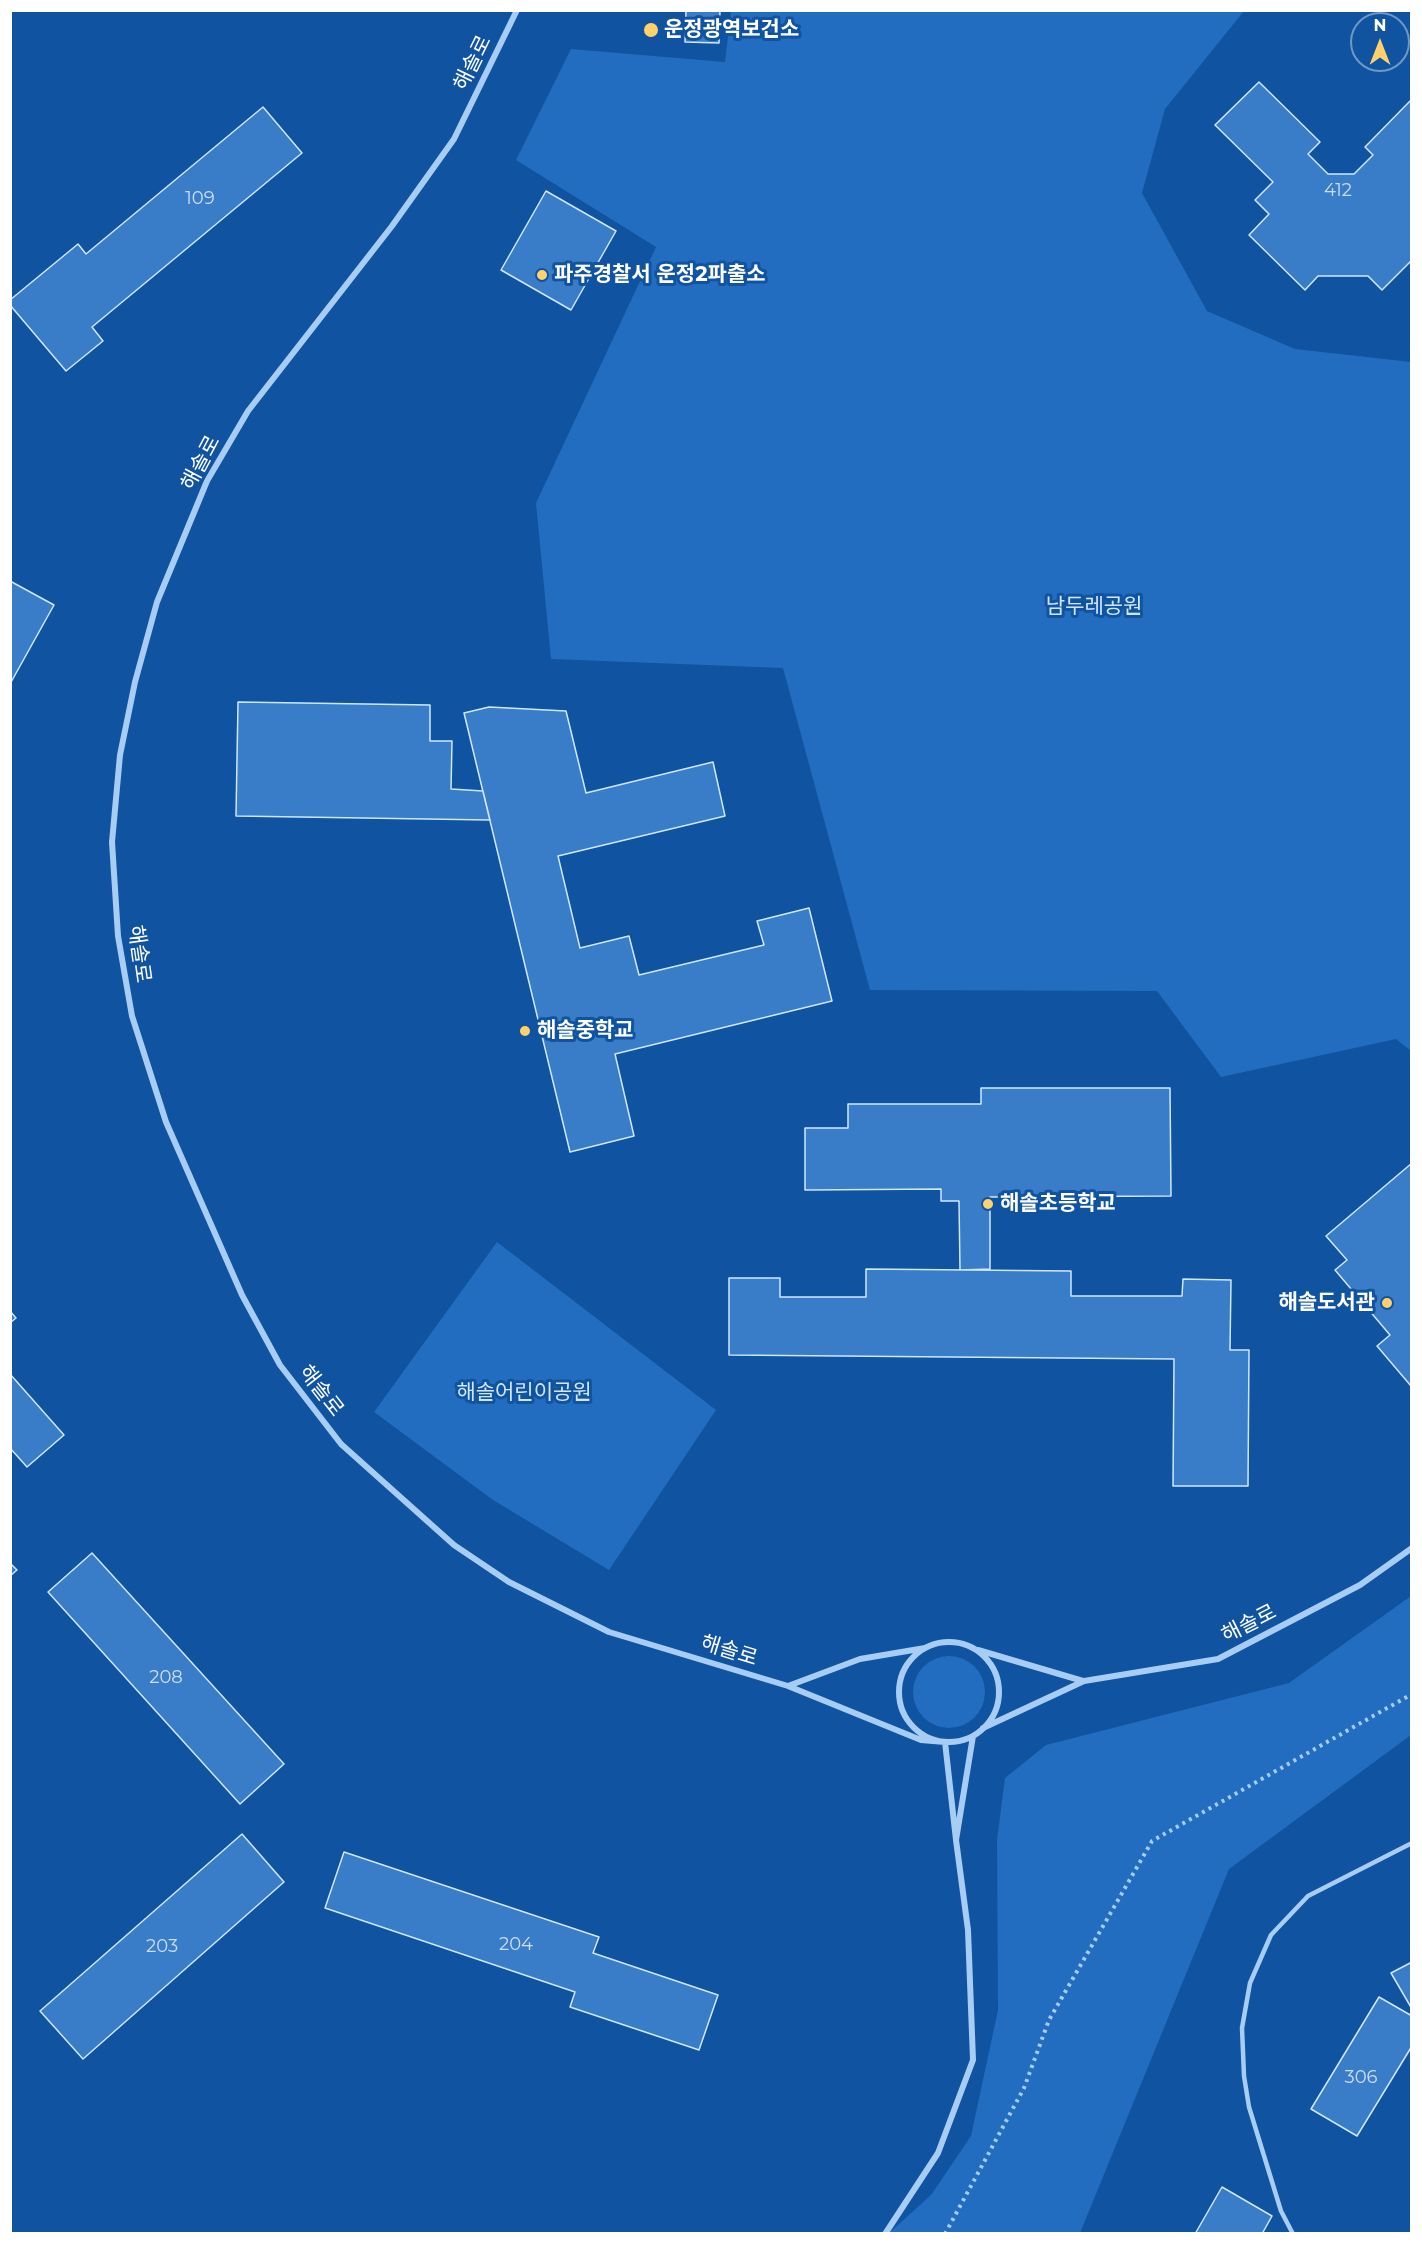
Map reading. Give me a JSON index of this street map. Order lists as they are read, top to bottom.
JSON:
{
  "streets": {
    "street": ["해솔로"]
  },
  "parks": ["남두레공원", "해솔어린이공원"],
  "places": [
    "운정광역보건소",
    "파주경찰서 운정2파출소",
    "해솔중학교",
    "해솔초등학교",
    "해솔도서관"
  ],
  "house_numbers": [
    "412",
    "109",
    "208",
    "204",
    "203",
    "306"
  ],
  "north": "top"
}
